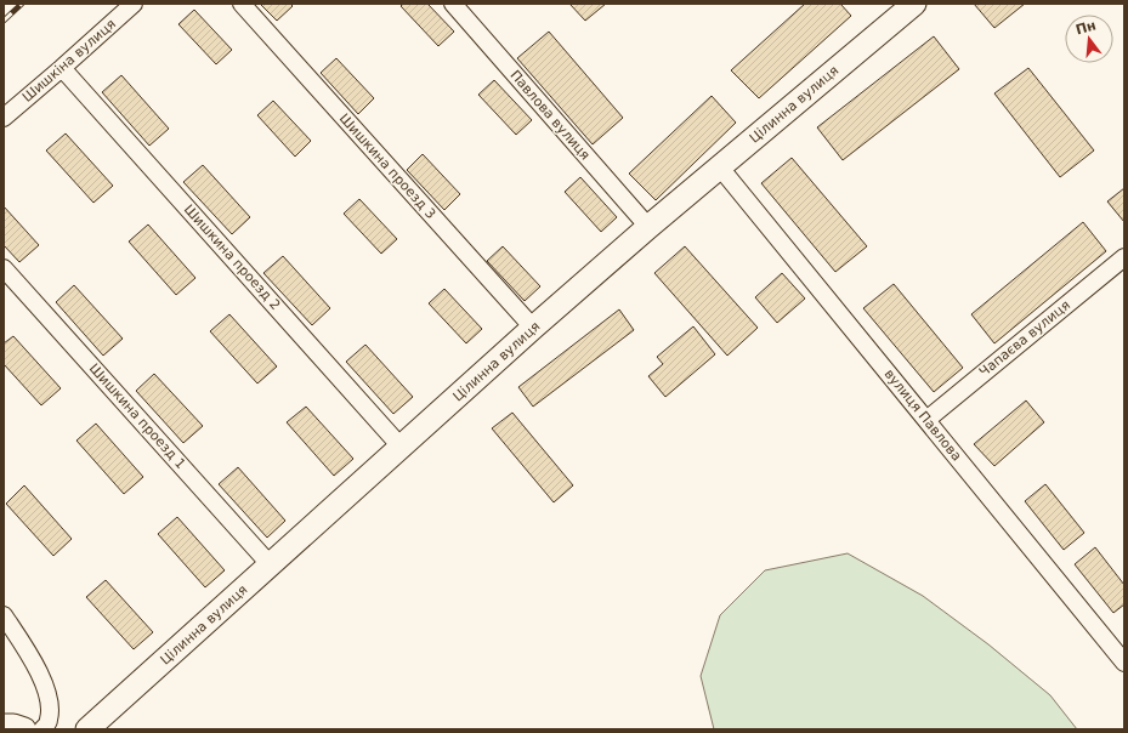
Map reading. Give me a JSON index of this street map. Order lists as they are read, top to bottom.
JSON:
{
  "streets": {
    "street": [
      "Шишкіна вулиця",
      "Цілинна вулиця",
      "Павлова вулиця",
      "Шишкина проезд 3",
      "Шишкина проезд 2",
      "Чапаєва вулиця",
      "вулиця Павлова",
      "Шишкина проезд 1"
    ]
  },
  "crossings": [
    ["Шишкіна вулиця", "Шишкина проезд 2"],
    ["Цілинна вулиця", "Павлова вулиця"],
    ["Цілинна вулиця", "Шишкина проезд 3"],
    ["Цілинна вулиця", "Шишкина проезд 2"],
    ["Цілинна вулиця", "вулиця Павлова"],
    ["Цілинна вулиця", "Шишкина проезд 1"],
    ["Чапаєва вулиця", "вулиця Павлова"]
  ],
  "north": "top"
}
